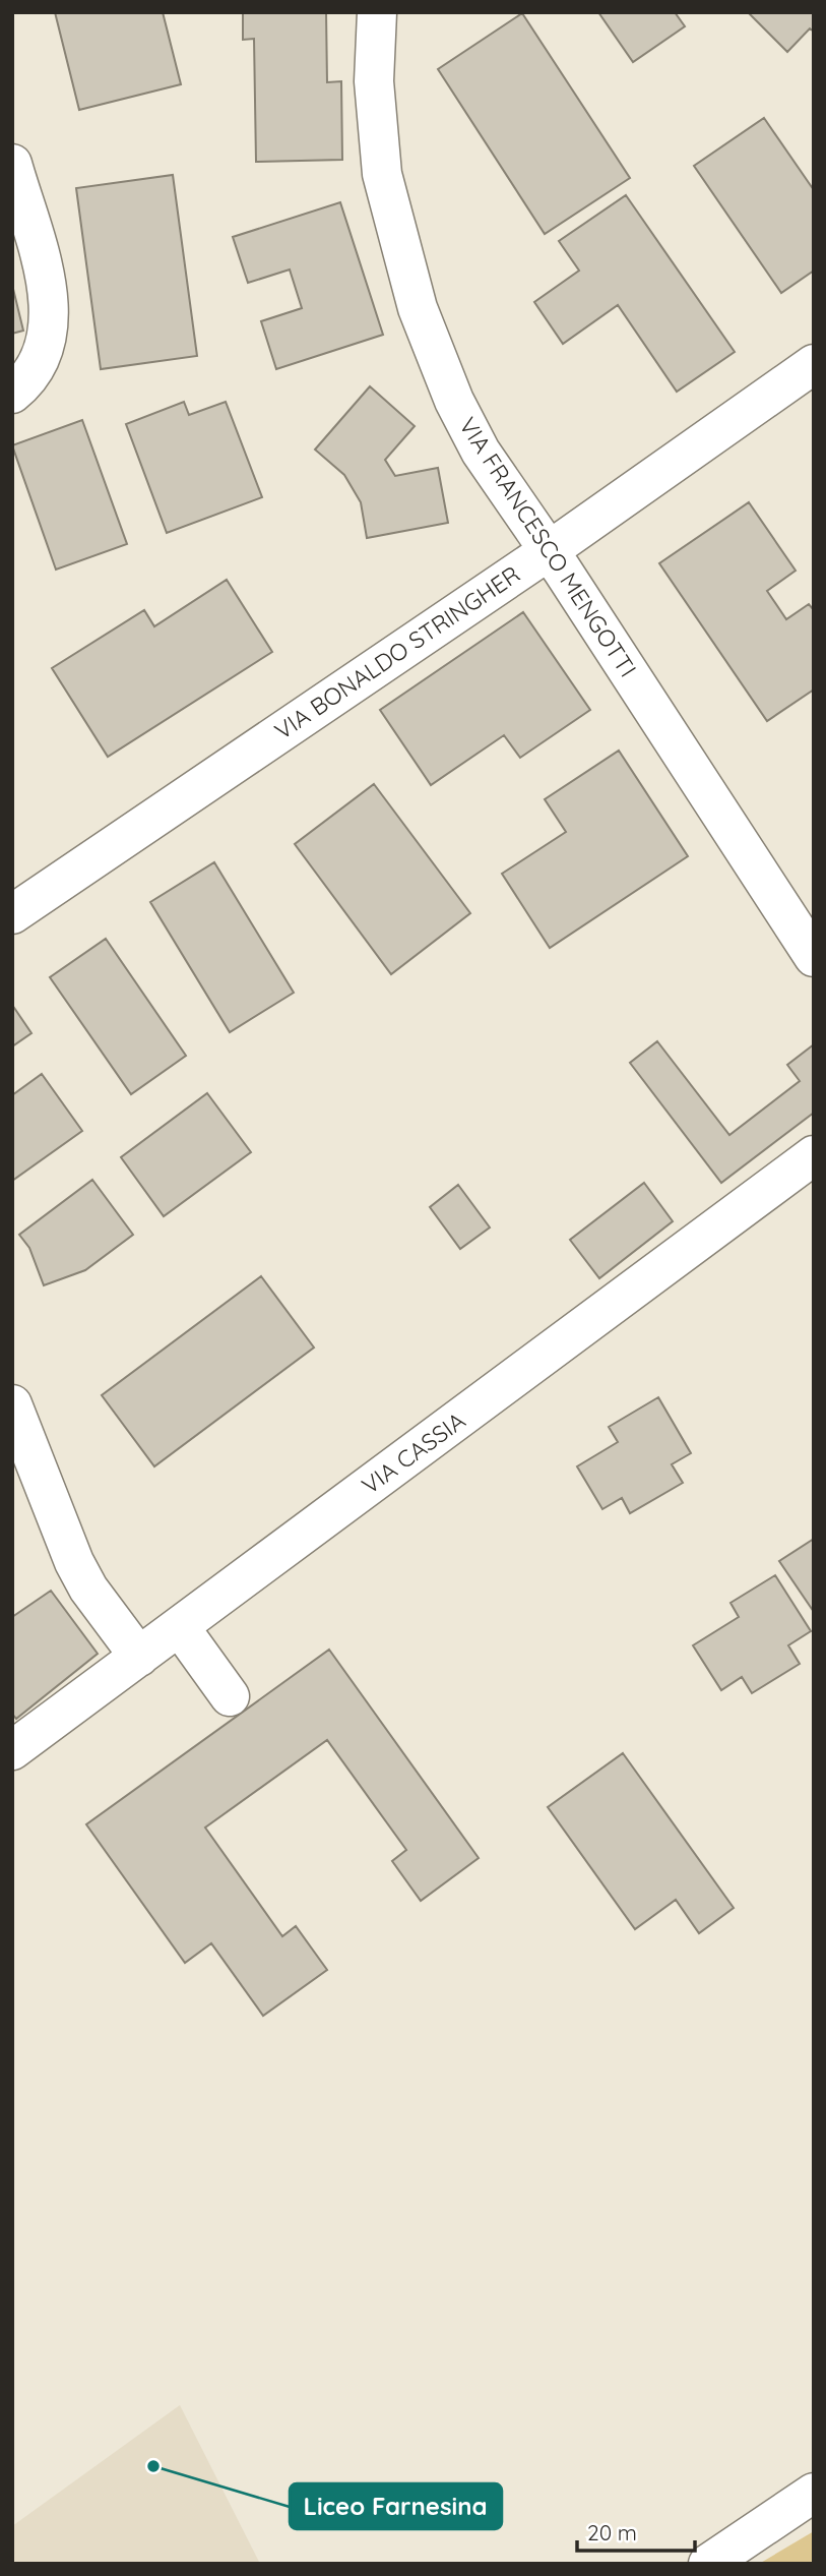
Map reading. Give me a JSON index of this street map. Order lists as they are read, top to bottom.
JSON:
{
  "streets": {
    "street": ["VIA FRANCESCO MENGOTTI", "VIA BONALDO STRINGHER", "VIA CASSIA"]
  },
  "crossings": [
    ["VIA FRANCESCO MENGOTTI", "VIA BONALDO STRINGHER"]
  ],
  "places": ["Liceo Farnesina"],
  "scale_bar": "20 m"
}
